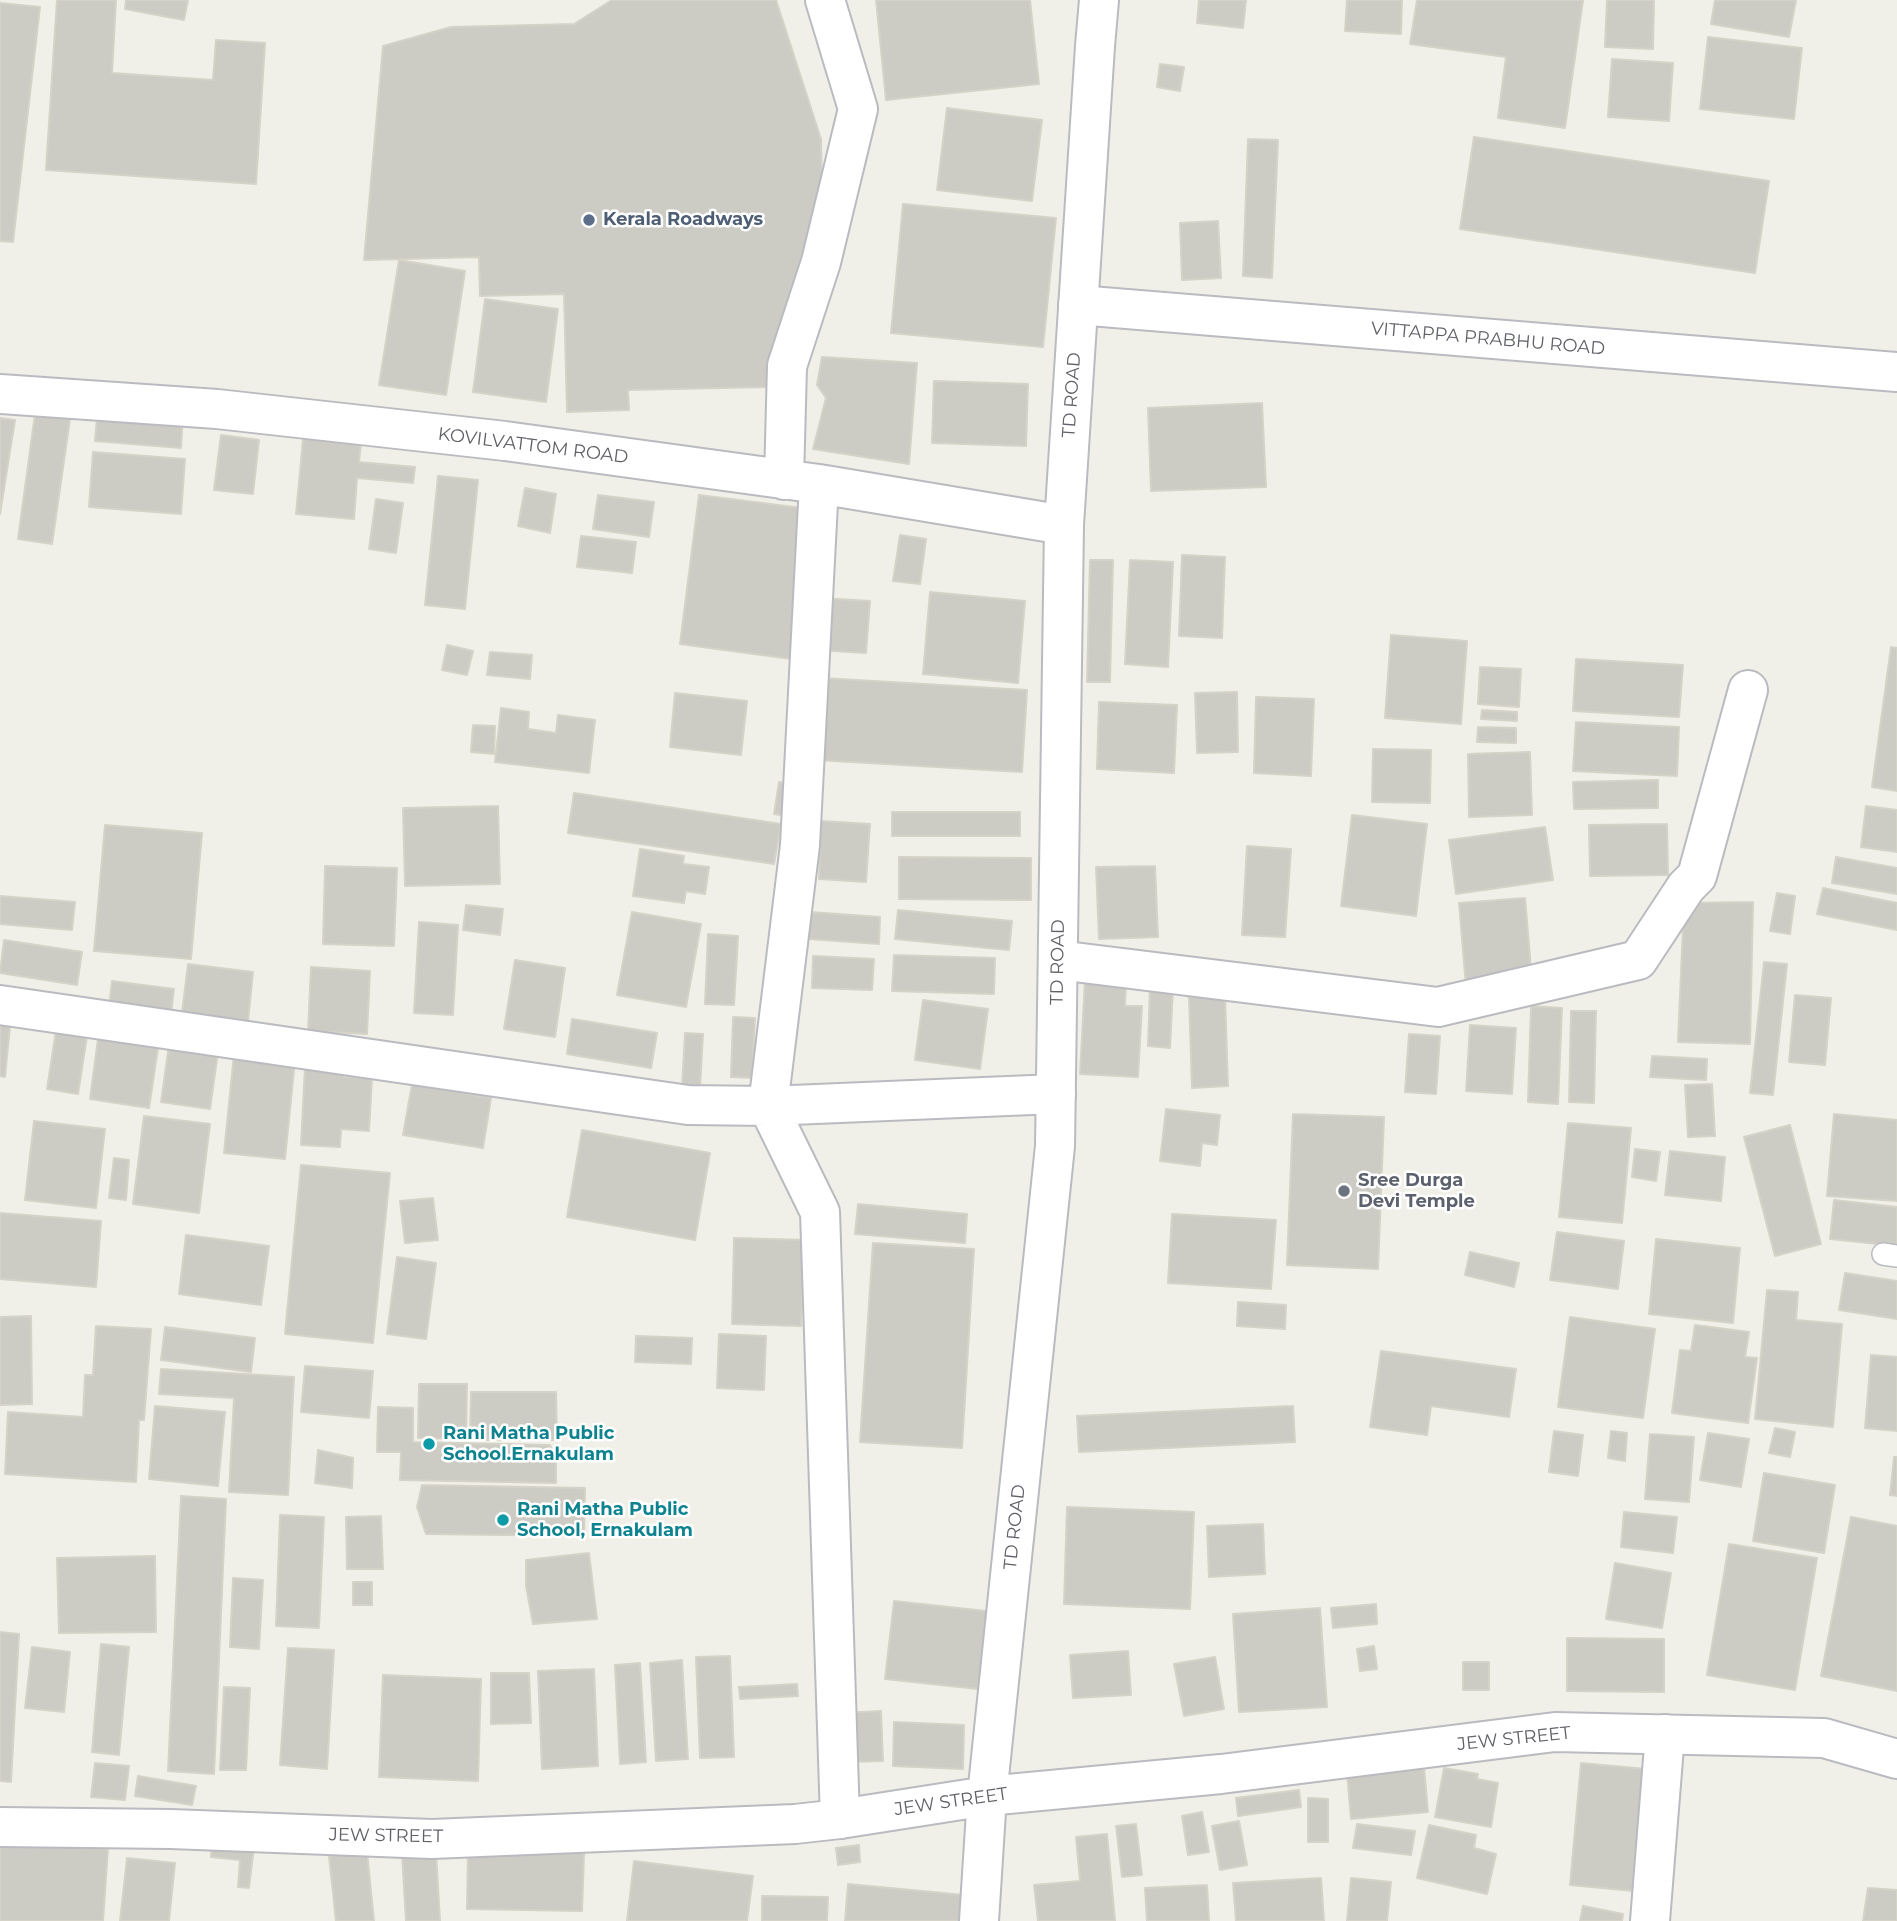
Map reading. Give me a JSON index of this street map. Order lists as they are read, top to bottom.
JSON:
{
  "streets": {
    "street": [
      "VITTAPPA PRABHU ROAD",
      "TD ROAD",
      "KOVILVATTOM ROAD",
      "JEW STREET"
    ]
  },
  "crossings": [
    ["VITTAPPA PRABHU ROAD", "TD ROAD"],
    ["TD ROAD", "KOVILVATTOM ROAD"],
    ["TD ROAD", "JEW STREET"]
  ],
  "places": [
    "Kerala Roadways",
    "Sree Durga Devi Temple",
    "Rani Matha Public School.Ernakulam",
    "Rani Matha Public School, Ernakulam"
  ]
}
